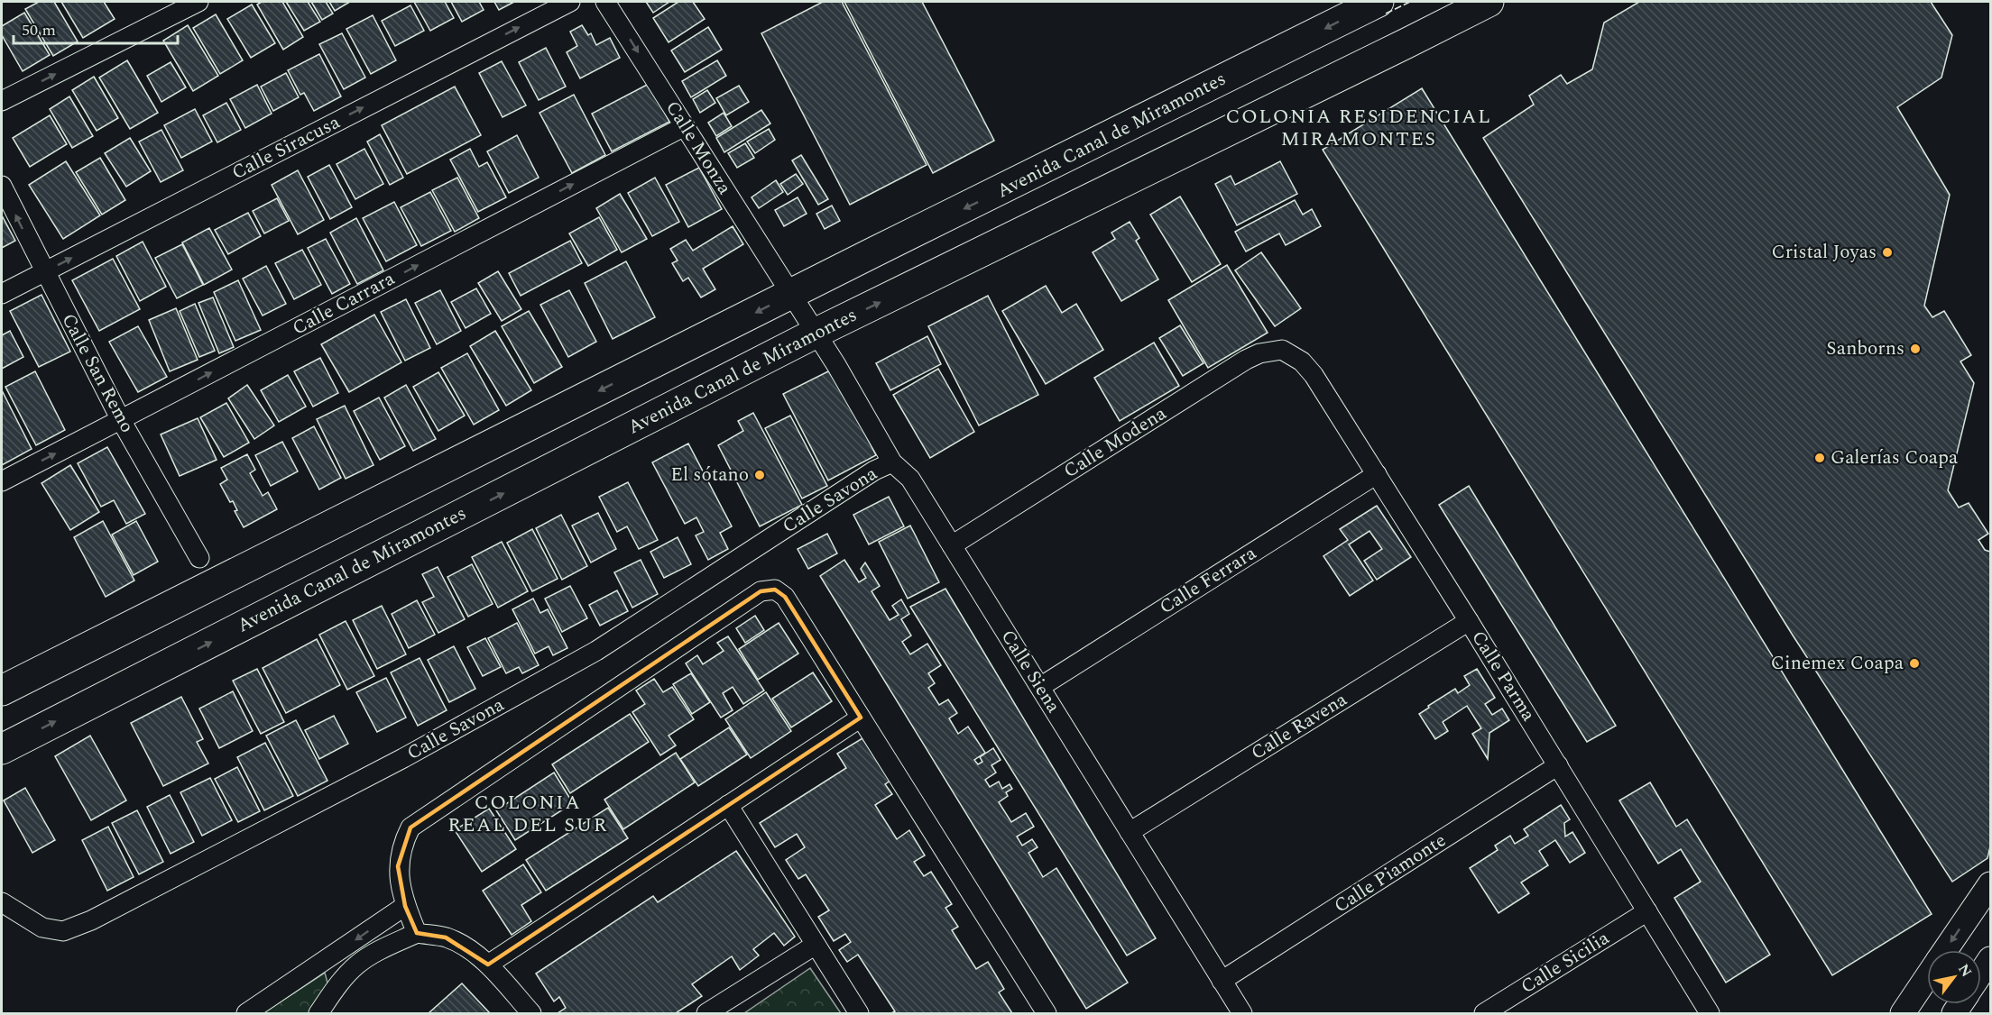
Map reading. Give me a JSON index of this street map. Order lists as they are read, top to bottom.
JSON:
{
  "streets": {
    "main road": ["Avenida Canal de Miramontes"],
    "street": [
      "Calle Siracusa",
      "Calle Monza",
      "Calle Carrara",
      "Calle San Remo",
      "Calle Modena",
      "Calle Savona",
      "Calle Ferrara",
      "Calle Siena",
      "Calle Parma",
      "Calle Ravena",
      "Calle Piamonte",
      "Calle Sicilia"
    ]
  },
  "crossings": [
    ["Avenida Canal de Miramontes", "Calle Monza"],
    ["Avenida Canal de Miramontes", "Calle Siena"],
    ["Calle Siracusa", "Calle San Remo"],
    ["Calle Monza", "Calle Carrara"],
    ["Calle Monza", "Calle Siena"],
    ["Calle Carrara", "Calle San Remo"],
    ["Calle Modena", "Calle Siena"],
    ["Calle Modena", "Calle Parma"],
    ["Calle Savona", "Calle Siena"],
    ["Calle Ferrara", "Calle Siena"],
    ["Calle Ferrara", "Calle Parma"],
    ["Calle Siena", "Calle Ravena"],
    ["Calle Siena", "Calle Piamonte"],
    ["Calle Parma", "Calle Ravena"],
    ["Calle Parma", "Calle Piamonte"],
    ["Calle Parma", "Calle Sicilia"]
  ],
  "one_way": ["Calle Siracusa", "Calle Monza", "Calle Carrara"],
  "districts": ["COLONIA RESIDENCIAL MIRAMONTES", "COLONIA REAL DEL SUR"],
  "places": [
    "Cristal Joyas",
    "Sanborns",
    "Galerías Coapa",
    "El sótano",
    "Cinemex Coapa"
  ],
  "scale_bar": "50 m",
  "north": "top right"
}
